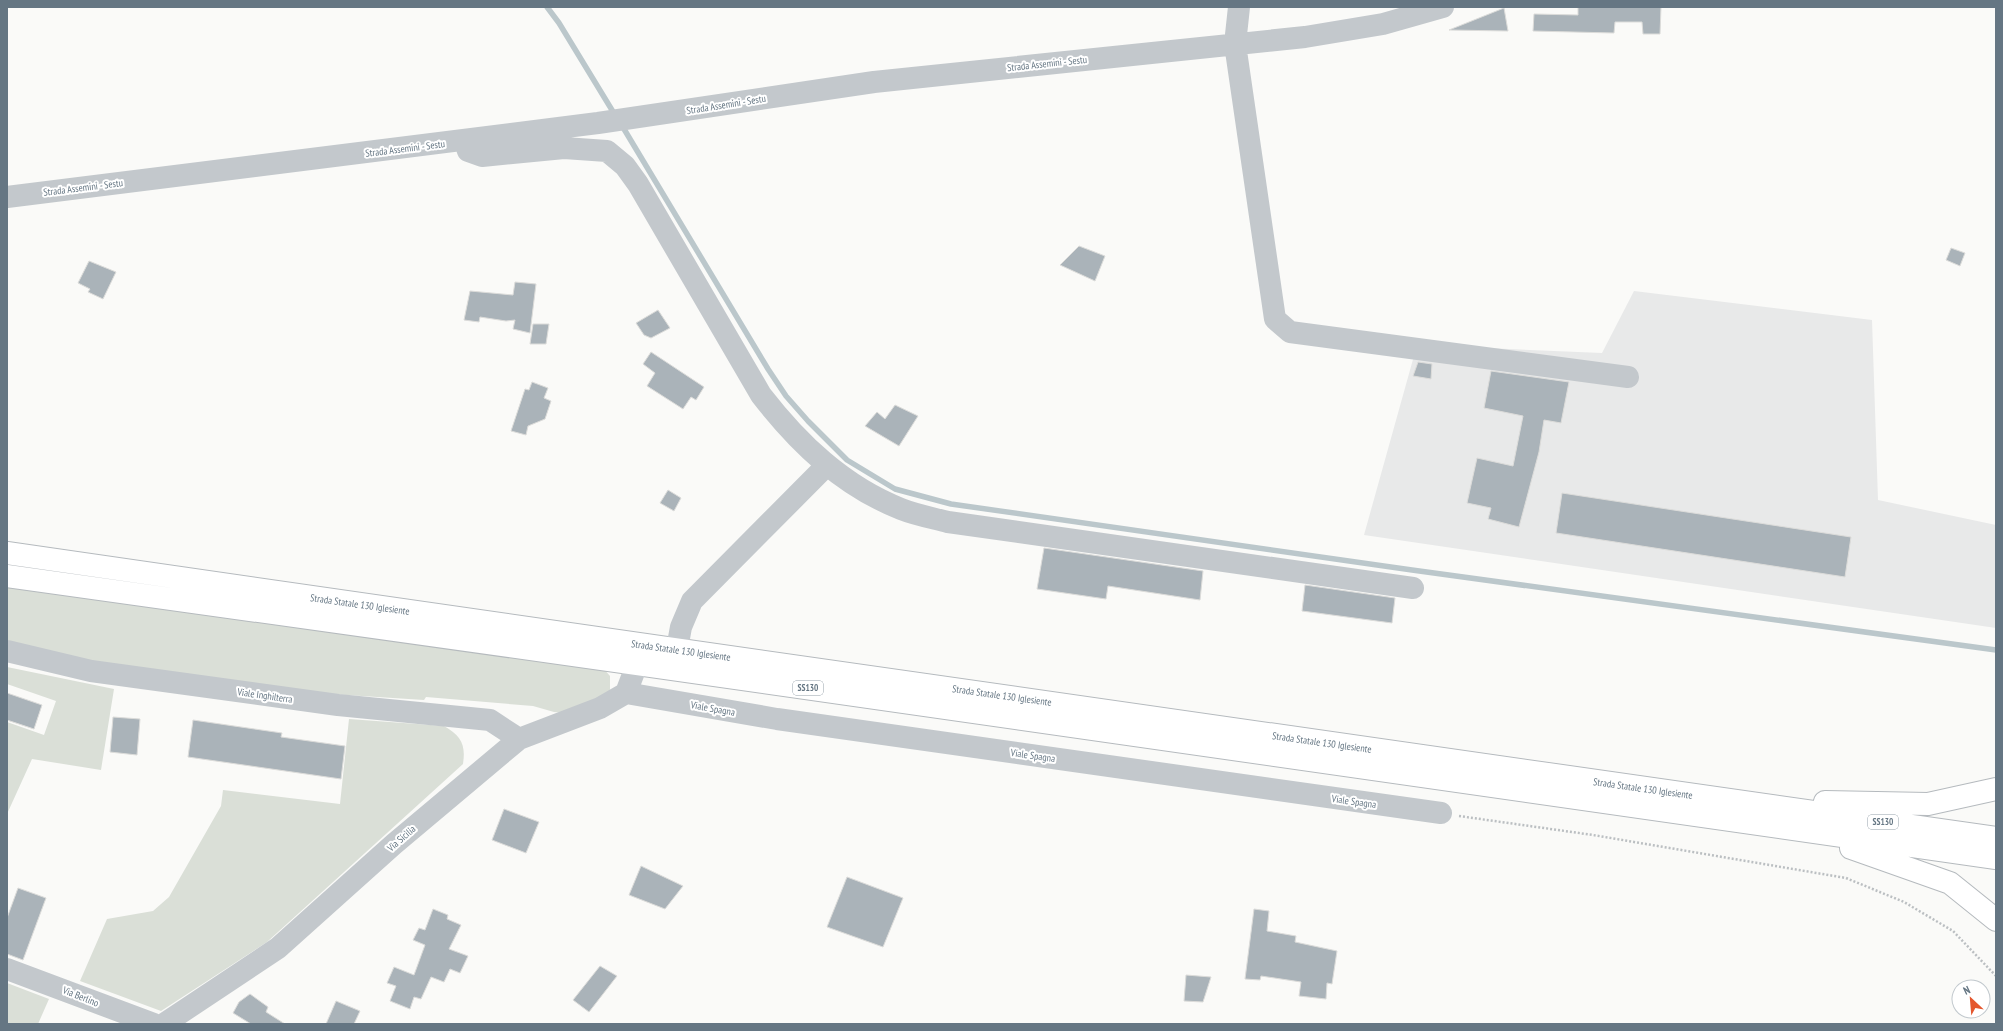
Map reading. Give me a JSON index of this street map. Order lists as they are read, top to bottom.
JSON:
{
  "streets": {
    "main road": ["Strada Statale 130 Iglesiente", "SS130"],
    "street": [
      "Strada Assemini - Sestu",
      "Viale Inghilterra",
      "Viale Spagna",
      "Via Sicilia",
      "Via Berlino"
    ]
  },
  "crossings": [
    ["Viale Inghilterra", "Via Sicilia"],
    ["Viale Spagna", "Via Sicilia"]
  ],
  "north": "top left"
}
